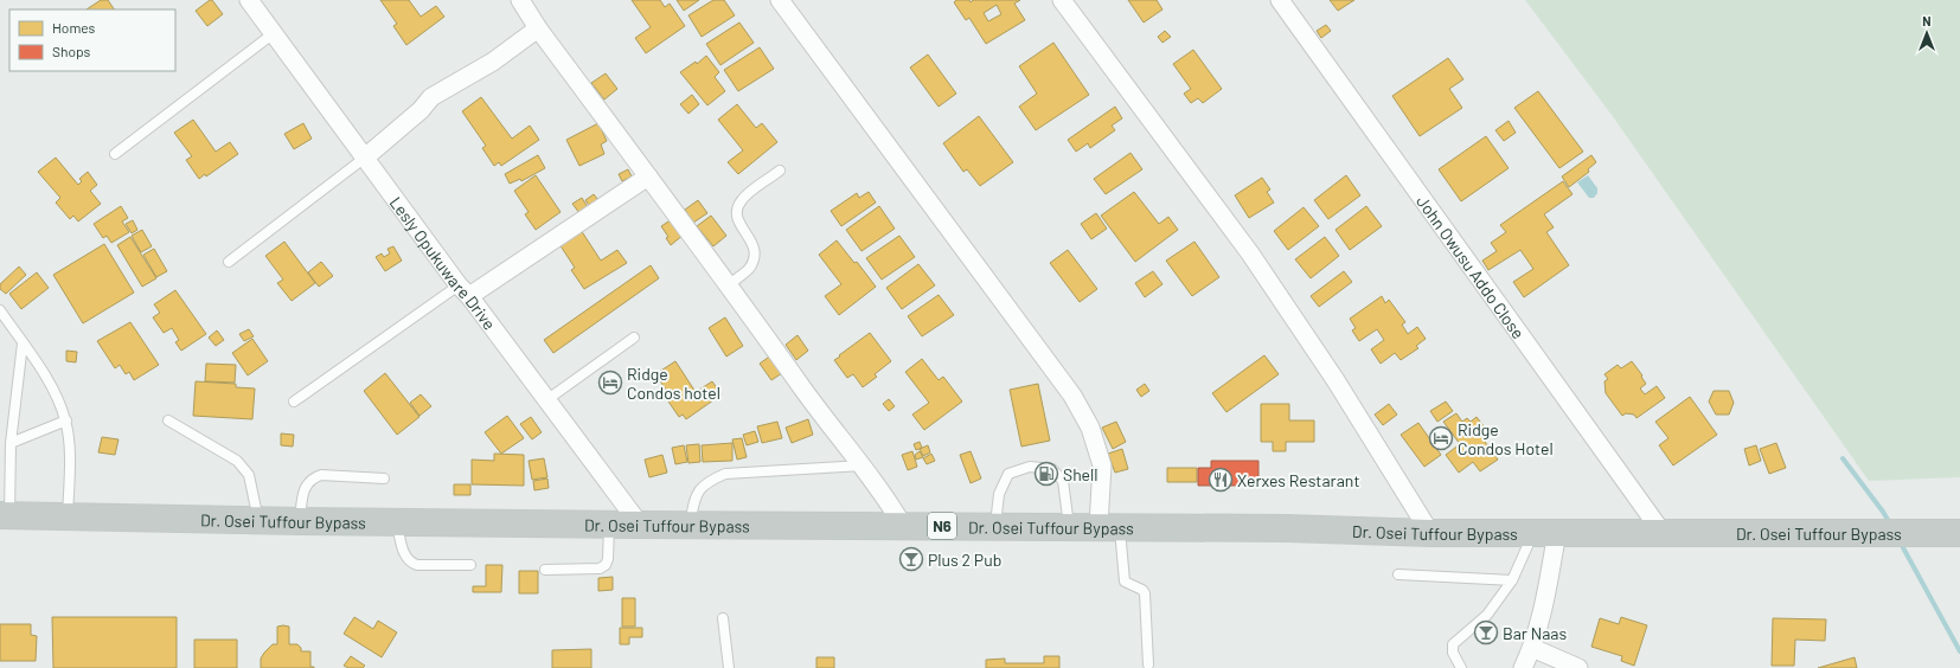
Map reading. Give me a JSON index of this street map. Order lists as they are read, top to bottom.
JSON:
{
  "streets": {
    "highway": ["Dr. Osei Tuffour Bypass", "N6"],
    "street": ["Lesly Opukuware Drive", "John Owusu Addo Close"]
  },
  "crossings": [
    ["Lesly Opukuware Drive", "Dr. Osei Tuffour Bypass"],
    ["John Owusu Addo Close", "Dr. Osei Tuffour Bypass"]
  ],
  "places": {
    "hotel": ["Ridge Condos hotel", "Ridge Condos Hotel"],
    "fuel station": ["Shell"],
    "restaurant": ["Xerxes Restarant"],
    "bar": ["Plus 2 Pub", "Bar Naas"]
  },
  "legend": ["Homes", "Shops"],
  "north": "top"
}
